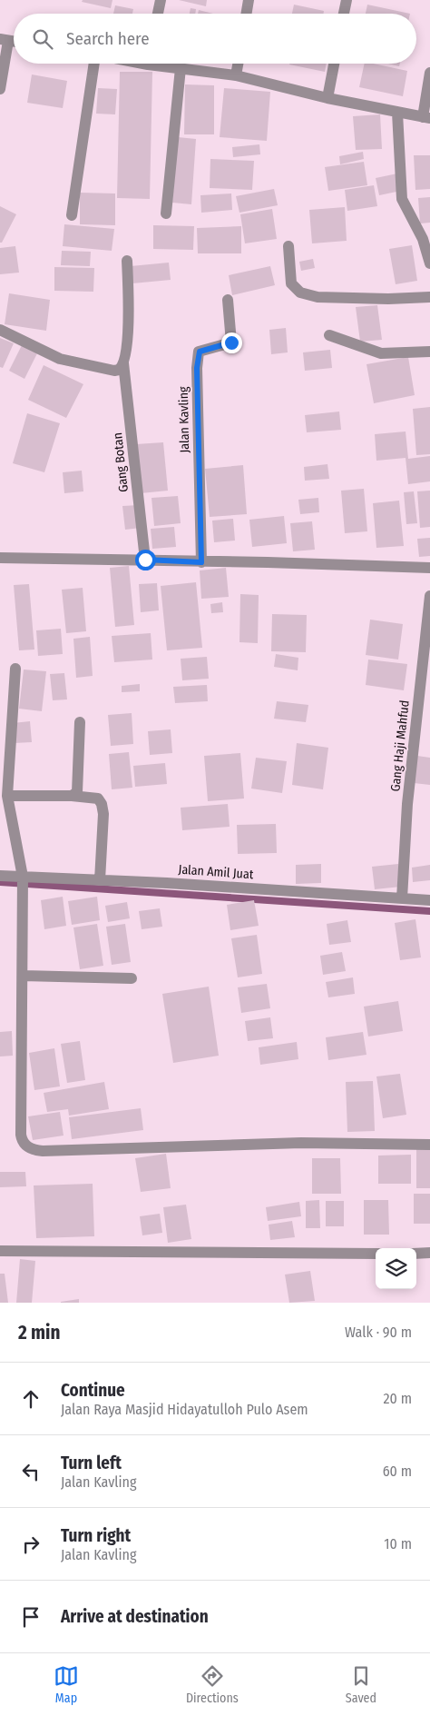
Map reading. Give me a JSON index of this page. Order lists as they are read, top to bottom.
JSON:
{
  "streets": {
    "street": [
      "Jalan Kavling",
      "Gang Botan",
      "Gang Haji Mahfud",
      "Jalan Amil Juat"
    ]
  },
  "crossings": [
    ["Gang Haji Mahfud", "Jalan Amil Juat"]
  ],
  "page": {
    "search": "Search here",
    "heading": ["2 min", "Walk · 90 m"],
    "list": [
      ["Continue", "Jalan Raya Masjid Hidayatulloh Pulo Asem", "20 m"],
      ["Turn left", "Jalan Kavling", "60 m"],
      ["Turn right", "Jalan Kavling", "10 m"],
      "Arrive at destination"
    ],
    "nav": ["Map", "Directions", "Saved"]
  }
}
